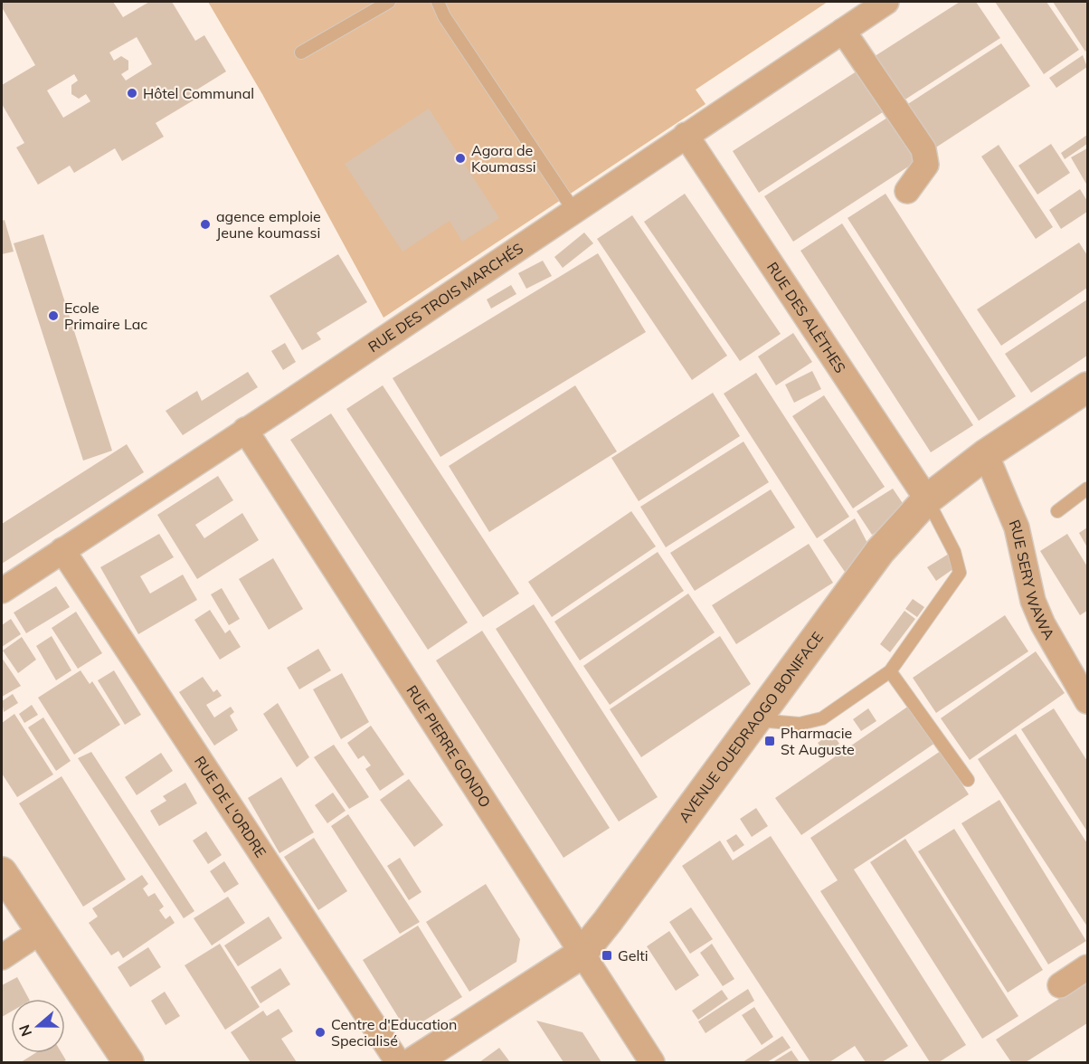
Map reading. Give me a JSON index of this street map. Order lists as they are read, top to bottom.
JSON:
{
  "streets": {
    "street": [
      "RUE DES TROIS MARCHÉS",
      "RUE DES ALÈTHES",
      "RUE SERY WAWA",
      "AVENUE OUEDRAOGO BONIFACE",
      "RUE PIERRE GONDO",
      "RUE DE L'ORDRE"
    ]
  },
  "crossings": [
    ["RUE DES TROIS MARCHÉS", "RUE DES ALÈTHES"],
    ["RUE DES TROIS MARCHÉS", "RUE PIERRE GONDO"],
    ["RUE DES TROIS MARCHÉS", "RUE DE L'ORDRE"],
    ["RUE DES ALÈTHES", "AVENUE OUEDRAOGO BONIFACE"],
    ["RUE SERY WAWA", "AVENUE OUEDRAOGO BONIFACE"],
    ["AVENUE OUEDRAOGO BONIFACE", "RUE PIERRE GONDO"]
  ],
  "places": {
    "other": [
      "Hôtel Communal",
      "Agora de Koumassi",
      "agence emploie Jeune koumassi",
      "Ecole Primaire Lac",
      "Centre d'Education Specialisé"
    ],
    "transit": ["Pharmacie St Auguste", "Gelti"]
  },
  "north": "left"
}
